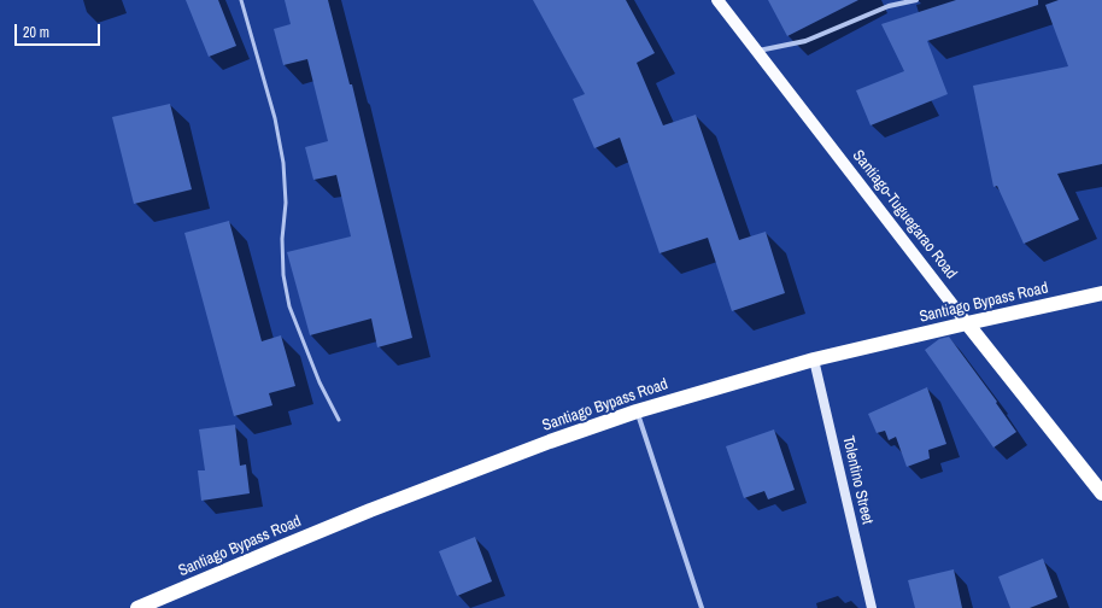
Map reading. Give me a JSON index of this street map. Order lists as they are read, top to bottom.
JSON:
{
  "streets": {
    "highway": ["Santiago-Tuguegarao Road", "Santiago Bypass Road"],
    "street": ["Tolentino Street"]
  },
  "crossings": [
    ["Santiago-Tuguegarao Road", "Santiago Bypass Road"],
    ["Santiago Bypass Road", "Tolentino Street"]
  ],
  "scale_bar": "20 m"
}
